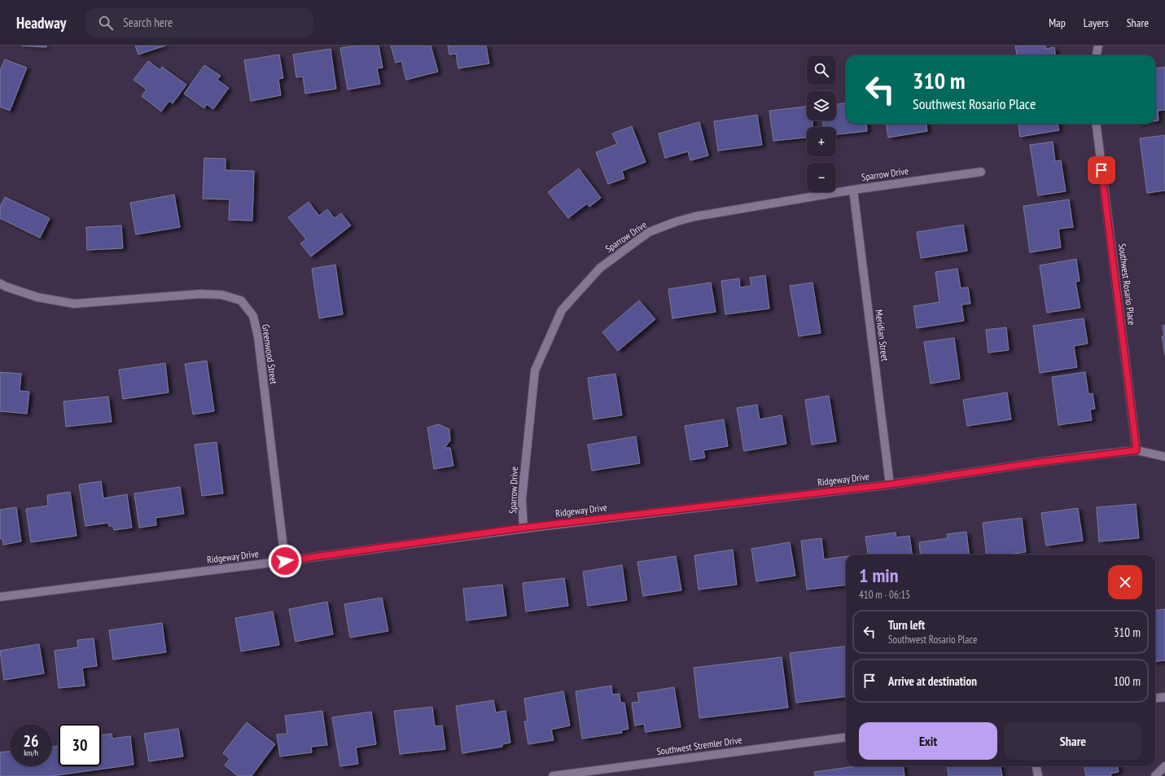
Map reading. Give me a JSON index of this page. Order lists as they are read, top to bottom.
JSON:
{
  "streets": {
    "street": [
      "Sparrow Drive",
      "Southwest Rosario Place",
      "Meridian Street",
      "Greenwood Street",
      "Ridgeway Drive",
      "Southwest Stremler Drive"
    ]
  },
  "crossings": [
    ["Sparrow Drive", "Meridian Street"],
    ["Sparrow Drive", "Ridgeway Drive"],
    ["Southwest Rosario Place", "Ridgeway Drive"],
    ["Meridian Street", "Ridgeway Drive"],
    ["Greenwood Street", "Ridgeway Drive"]
  ],
  "page": {
    "header": "Headway",
    "search": "Search here",
    "nav": ["Map", "Layers", "Share"],
    "map_buttons": ["+", "−"],
    "turn": ["310 m", "Southwest Rosario Place"],
    "heading": ["1 min", "410 m · 06:15"],
    "list": [
      {
        "name": "Turn left",
        "note": "Southwest Rosario Place",
        "value": "310 m"
      },
      {
        "name": "Arrive at destination",
        "value": "100 m"
      }
    ],
    "buttons": ["Exit", "Share"],
    "speed": "26 km/h",
    "limit": "30"
  }
}
